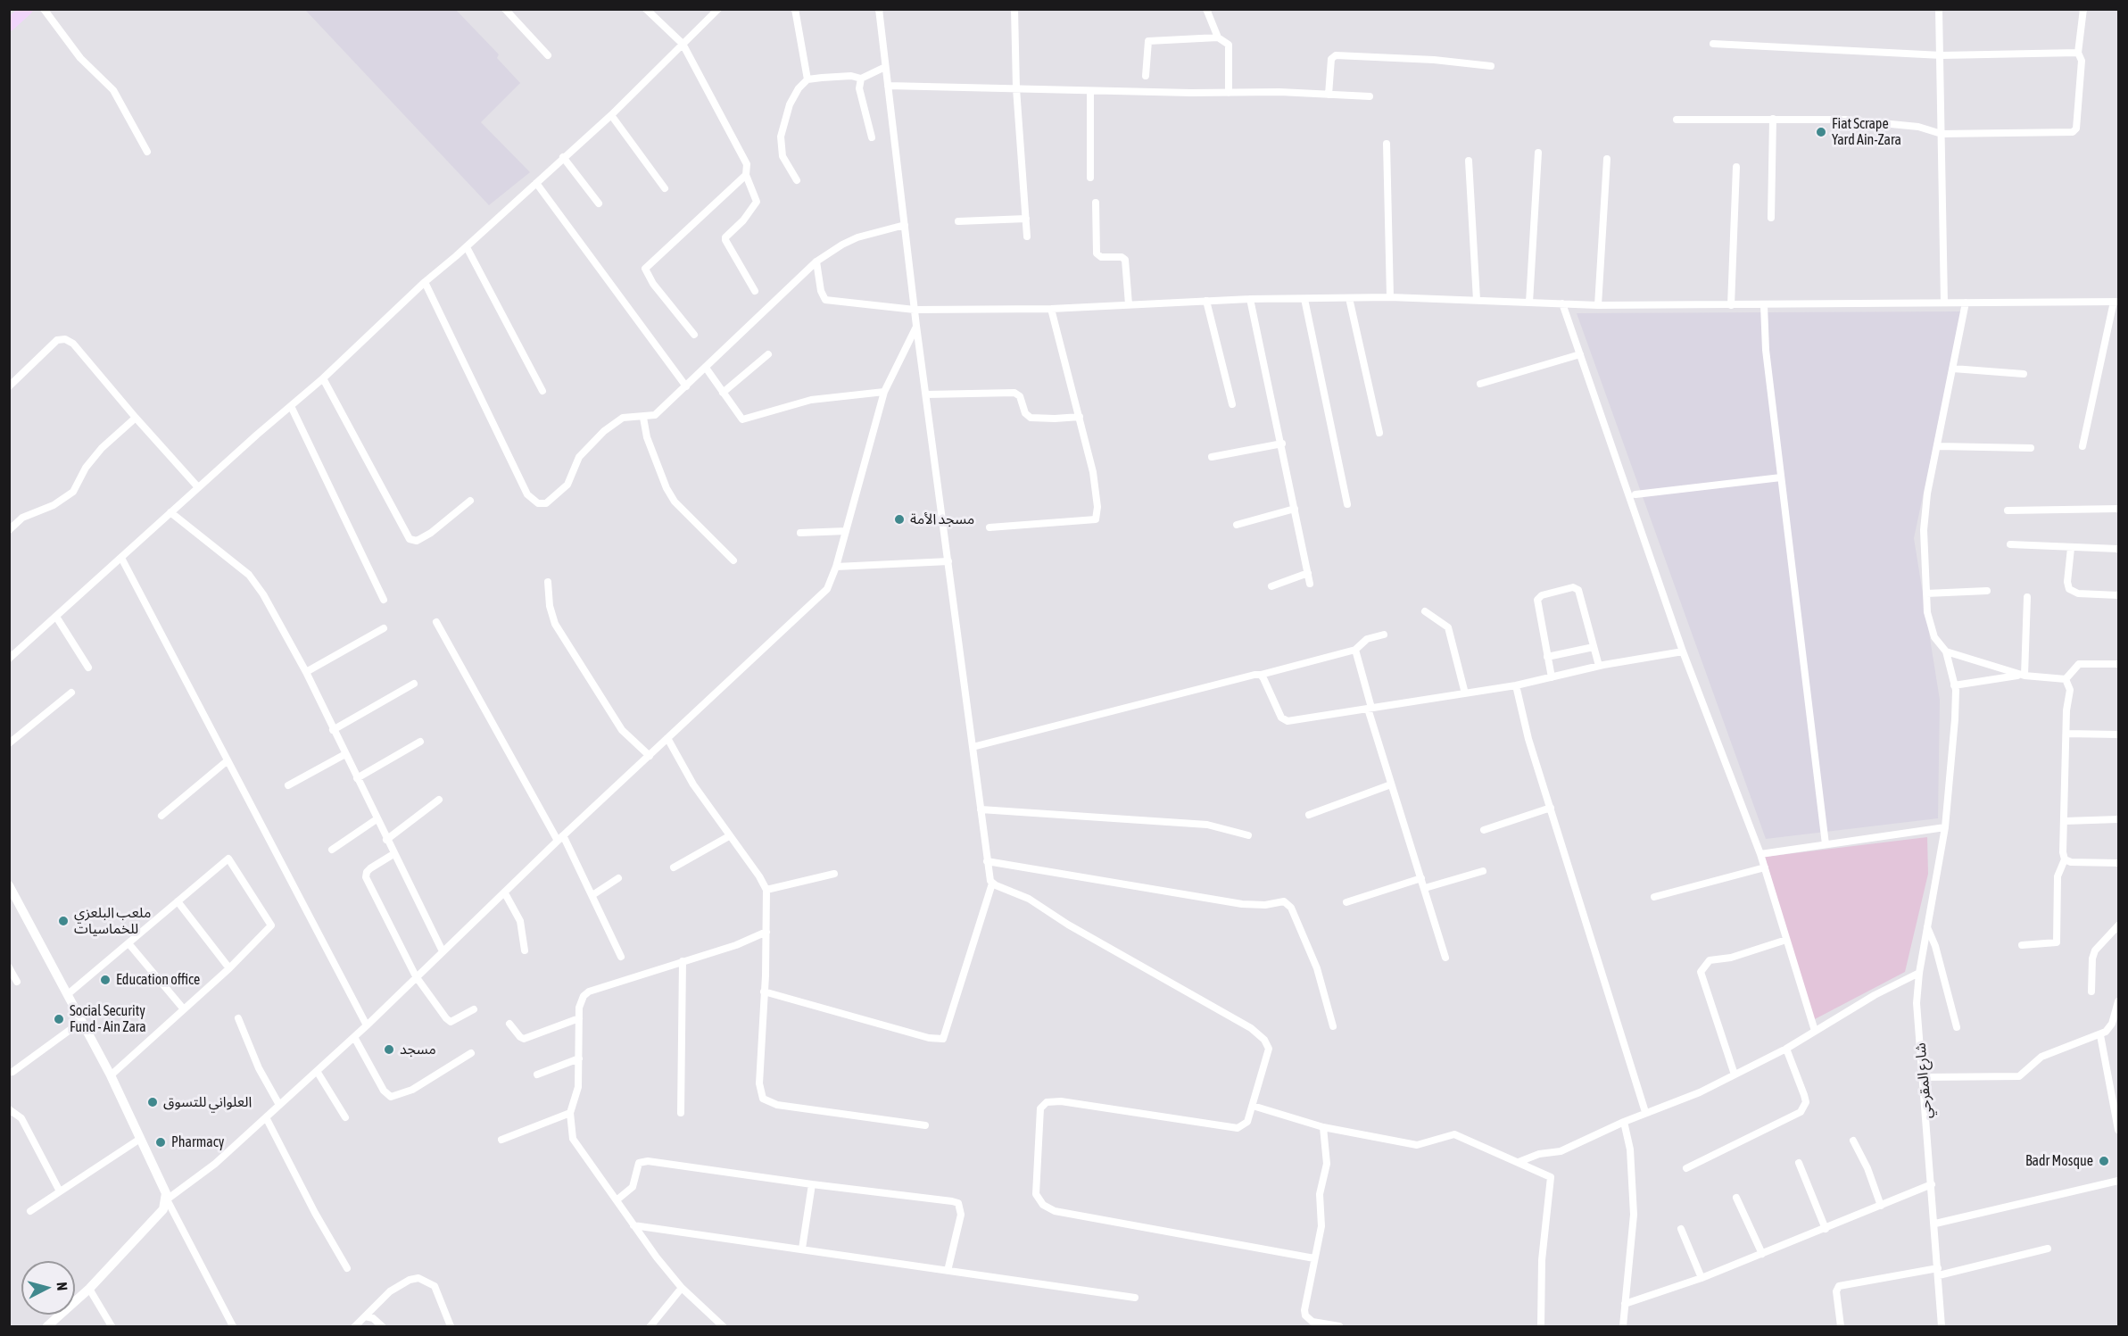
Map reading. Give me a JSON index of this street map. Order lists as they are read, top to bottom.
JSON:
{
  "streets": {
    "street": ["شارع المقرحي"]
  },
  "places": [
    "Fiat Scrape Yard Ain-Zara",
    "مسجد الأمة",
    "ملعب البلعزي للخماسيات",
    "Education office",
    "Social Security Fund - Ain Zara",
    "مسجد",
    "العلواني للتسوق",
    "Pharmacy",
    "Badr Mosque"
  ],
  "north": "right"
}
